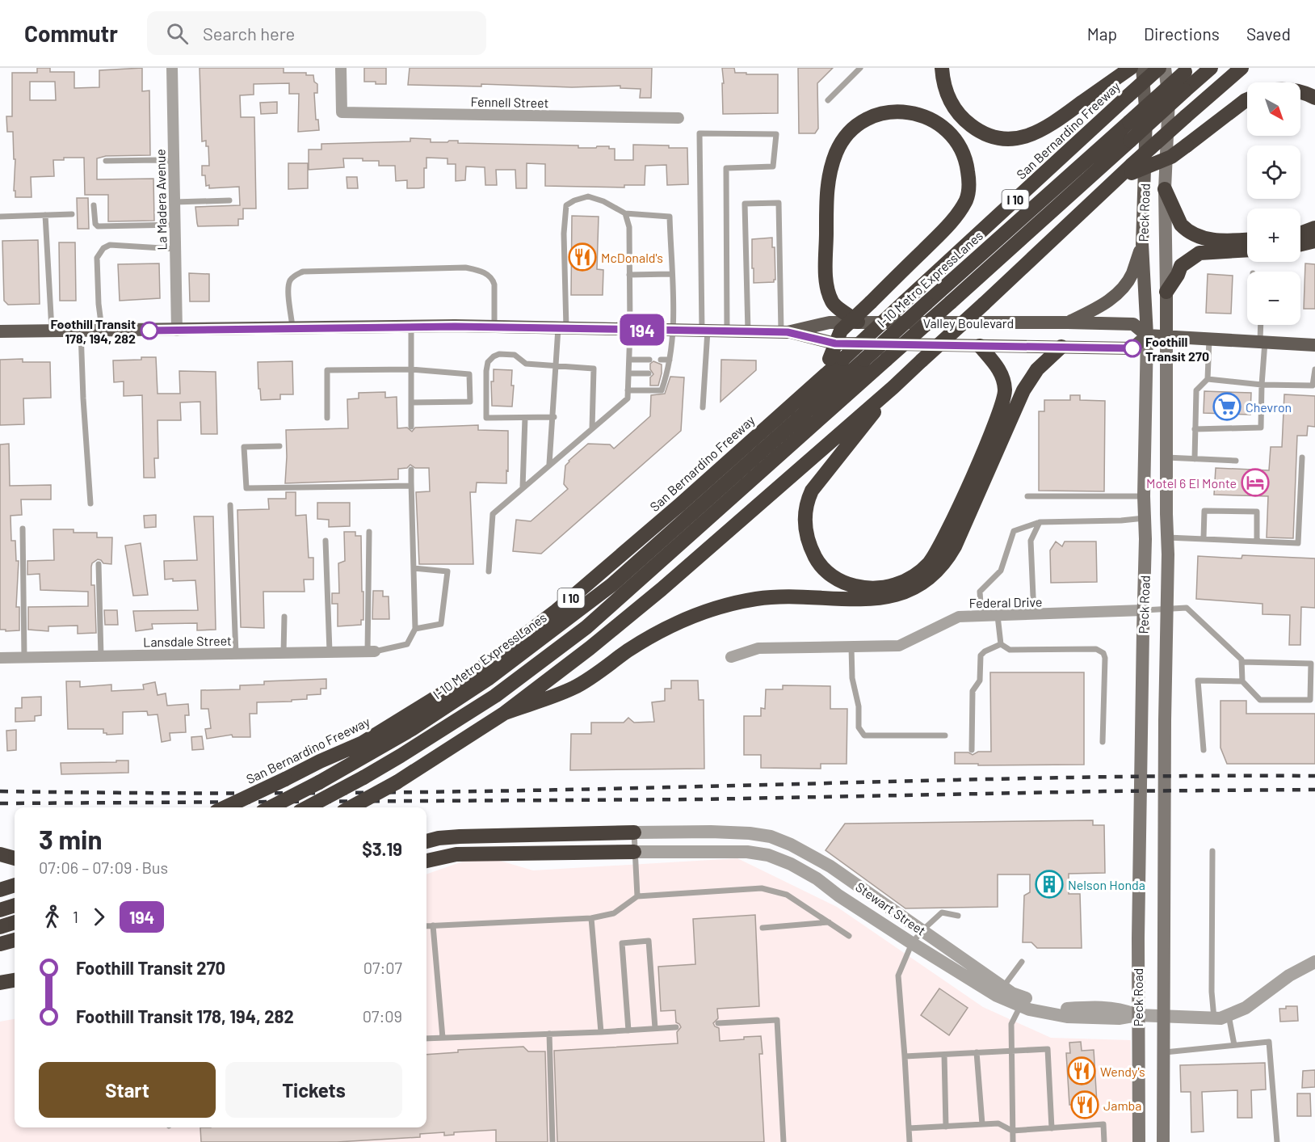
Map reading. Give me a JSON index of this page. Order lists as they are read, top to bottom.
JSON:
{
  "streets": {
    "highway": ["San Bernardino Freeway", "I 10", "I-10 Metro ExpressLanes"],
    "main road": ["Peck Road", "Valley Boulevard"],
    "street": [
      "Fennell Street",
      "La Madera Avenue",
      "Federal Drive",
      "Lansdale Street",
      "Stewart Street"
    ]
  },
  "crossings": [
    ["La Madera Avenue", "Valley Boulevard"],
    ["Peck Road", "Valley Boulevard"],
    ["Peck Road", "Federal Drive"],
    ["Peck Road", "Stewart Street"]
  ],
  "places": {
    "restaurant": ["McDonald's", "Wendy's", "Jamba"],
    "other": ["Foothill Transit 178, 194, 282", "Foothill Transit 270"],
    "supermarket": ["Chevron"],
    "hotel": ["Motel 6 El Monte"],
    "building": ["Nelson Honda"]
  },
  "lines": ["bus line 194"],
  "north": "bottom right",
  "page": {
    "header": "Commutr",
    "search": "Search here",
    "nav": ["Map", "Directions", "Saved"],
    "on_map": "194",
    "map_buttons": ["+", "−"],
    "heading": ["3 min", "07:06 – 07:09 · Bus", "$3.19"],
    "legs": ["1", "194"],
    "list": [
      {
        "name": "Foothill Transit 270",
        "value": "07:07"
      },
      {
        "name": "Foothill Transit 178, 194, 282",
        "value": "07:09"
      }
    ],
    "buttons": ["Start", "Tickets"]
  }
}
